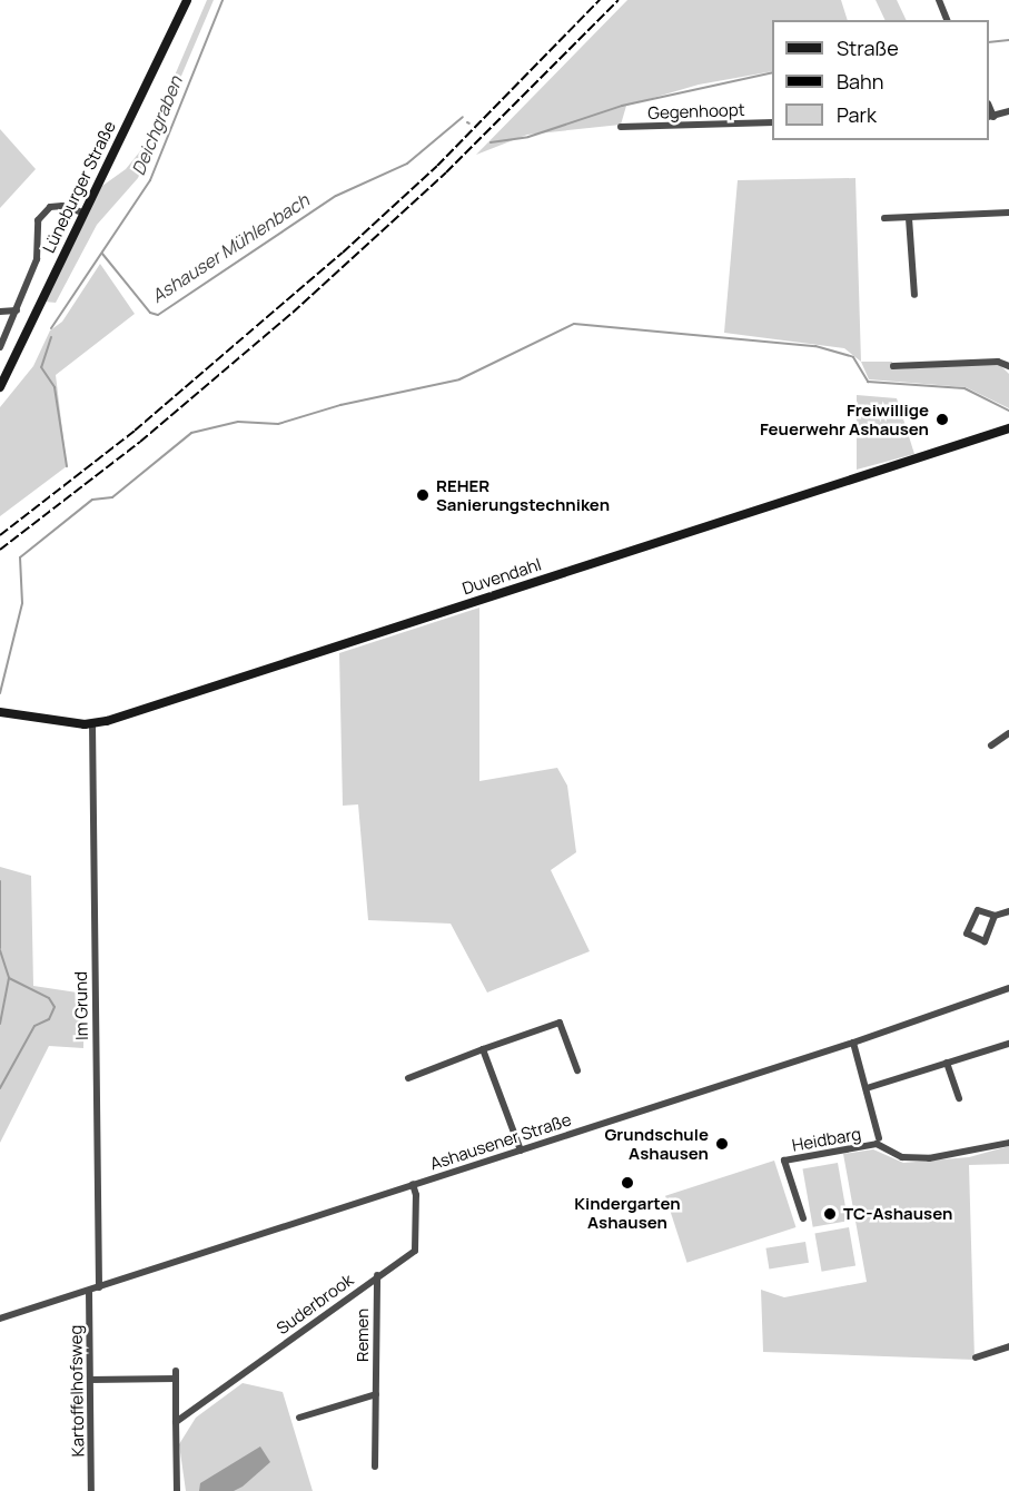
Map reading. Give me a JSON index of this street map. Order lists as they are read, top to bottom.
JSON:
{
  "streets": {
    "street": [
      "Gegenhoopt",
      "Lüneburger Straße",
      "Duvendahl",
      "Im Grund",
      "Heidbarg",
      "Ashausener Straße",
      "Suderbrook",
      "Remen",
      "Kartoffelhofsweg"
    ]
  },
  "crossings": [
    ["Duvendahl", "Im Grund"],
    ["Im Grund", "Ashausener Straße"],
    ["Ashausener Straße", "Suderbrook"],
    ["Ashausener Straße", "Kartoffelhofsweg"],
    ["Suderbrook", "Remen"]
  ],
  "water": ["Deichgraben", "Ashauser Mühlenbach"],
  "places": [
    "Freiwillige Feuerwehr Ashausen",
    "REHER Sanierungstechniken",
    "Grundschule Ashausen",
    "Kindergarten Ashausen",
    "TC-Ashausen"
  ],
  "legend": ["Straße", "Bahn", "Park"]
}
